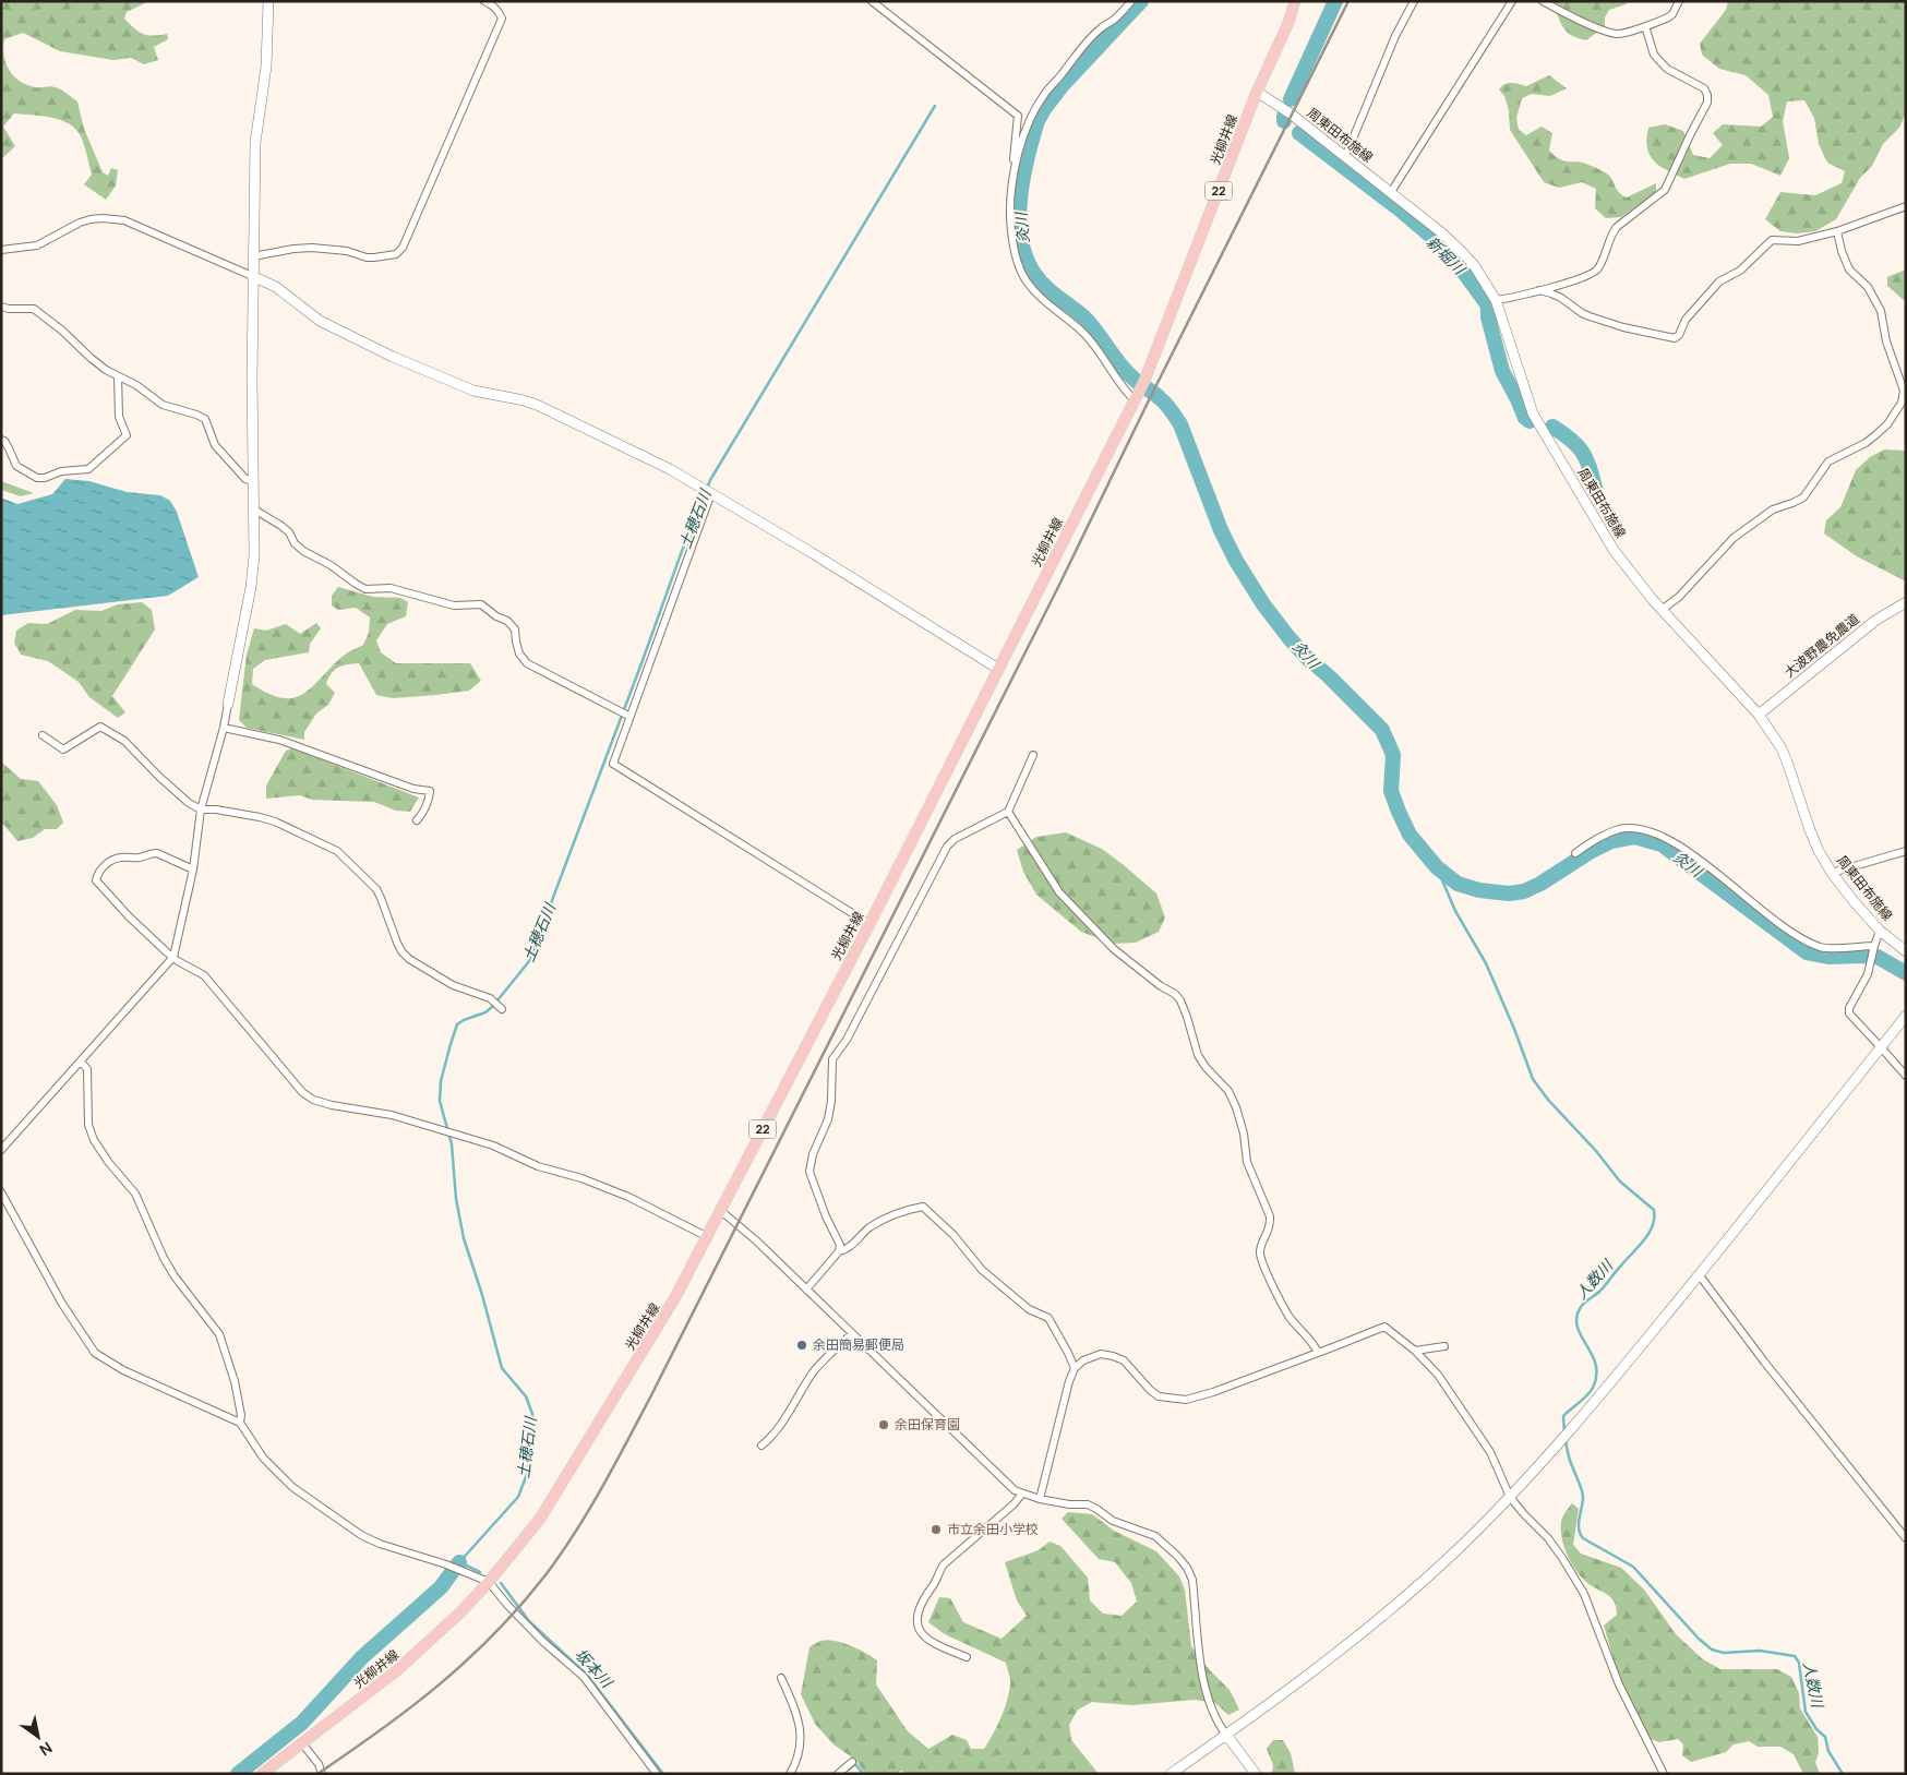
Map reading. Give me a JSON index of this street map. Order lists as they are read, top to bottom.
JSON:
{
  "streets": {
    "main road": ["光柳井線", "22"],
    "street": ["周東田布施線", "大波野農免農道"]
  },
  "crossings": [
    ["周東田布施線", "光柳井線"],
    ["周東田布施線", "大波野農免農道"]
  ],
  "water": [
    "灸川",
    "新堀川",
    "土穂石川",
    "人数川",
    "坂本川"
  ],
  "places": ["余田簡易郵便局", "余田保育園", "市立余田小学校"],
  "north": "bottom right"
}
